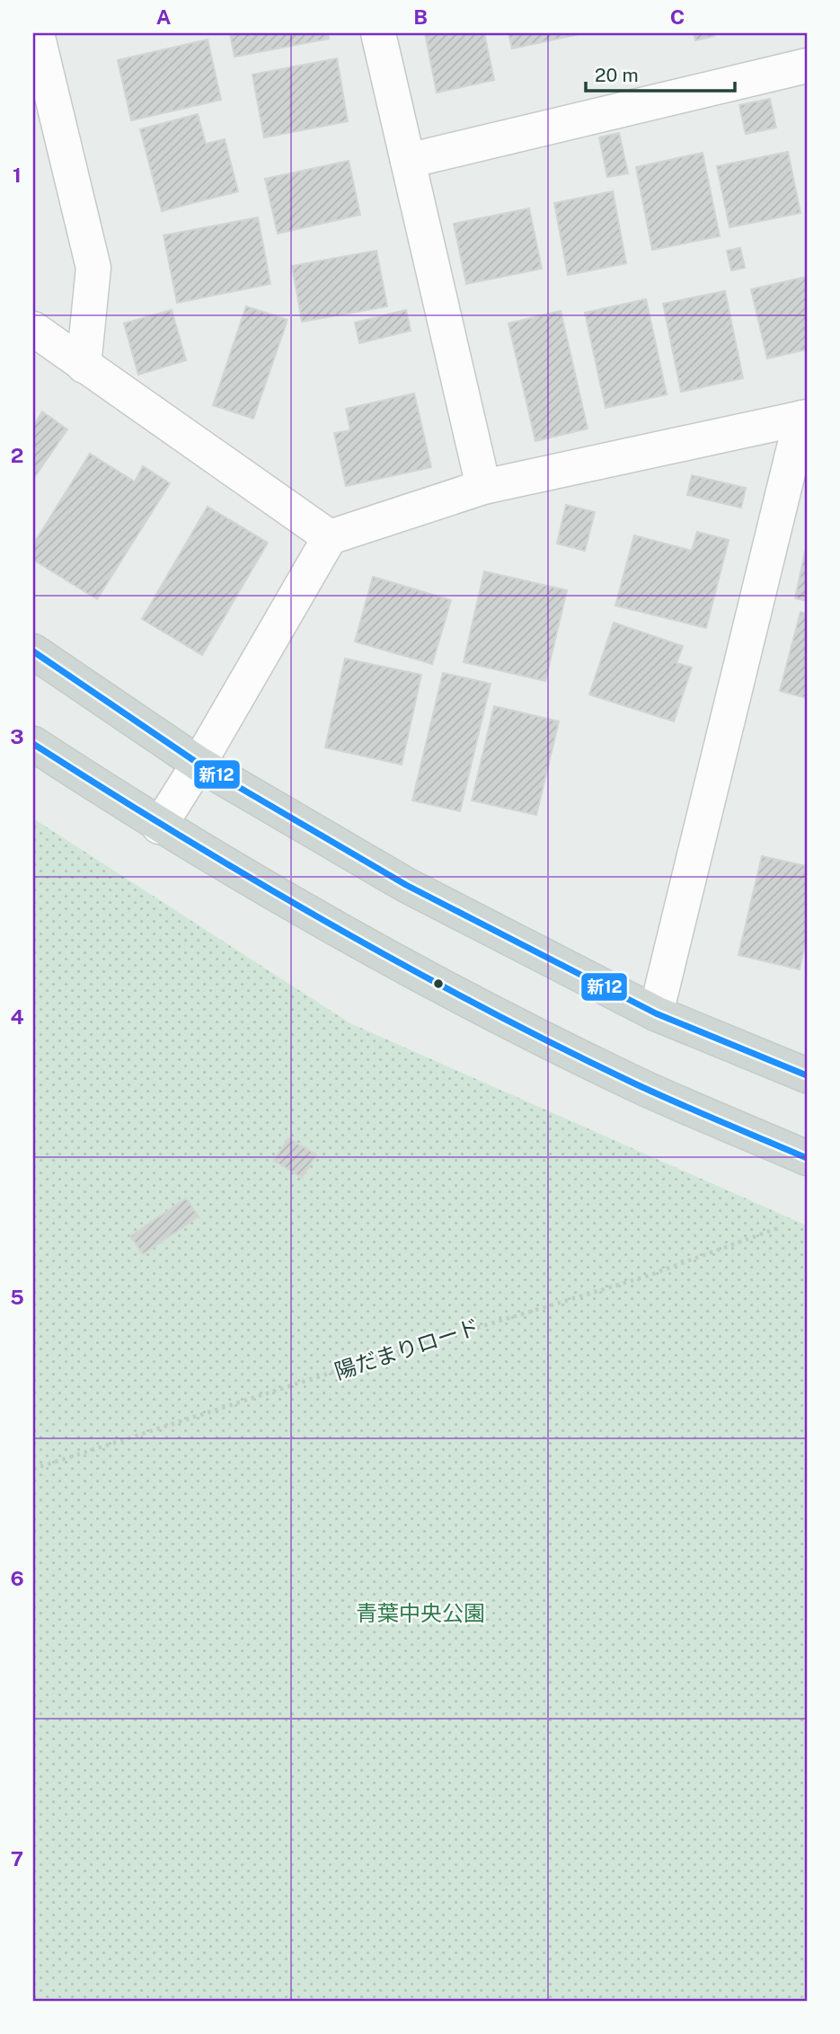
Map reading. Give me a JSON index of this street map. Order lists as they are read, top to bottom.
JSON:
{
  "streets": {
    "path": ["陽だまりロード"]
  },
  "parks": ["青葉中央公園"],
  "lines": ["transit line 新12"],
  "scale_bar": "20 m",
  "grid": {
    "columns": ["A", "B", "C"],
    "rows": [
      "1",
      "2",
      "3",
      "4",
      "5",
      "6",
      "7"
    ]
  }
}
